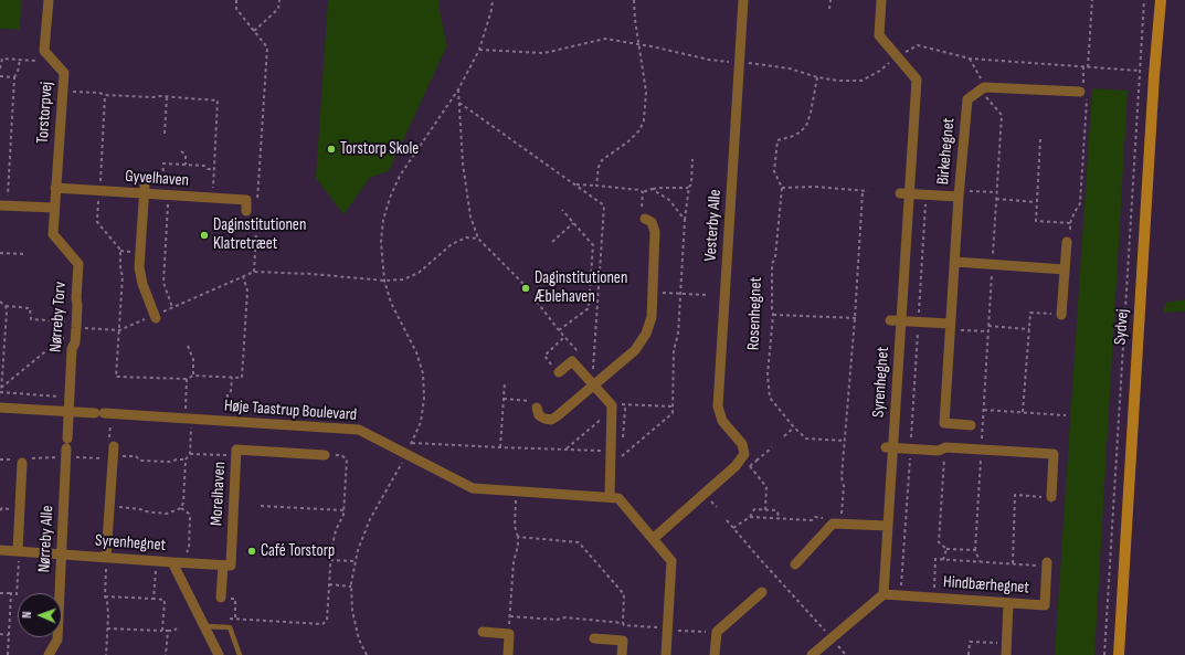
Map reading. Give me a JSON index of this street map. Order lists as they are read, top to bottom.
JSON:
{
  "streets": {
    "main road": ["Sydvej"],
    "street": [
      "Torstorpvej",
      "Birkehegnet",
      "Gyvelhaven",
      "Vesterby Alle",
      "Nørreby Torv",
      "Syrenhegnet",
      "Høje Taastrup Boulevard",
      "Morelhaven",
      "Nørreby Alle",
      "Hindbærhegnet"
    ],
    "path": ["Rosenhegnet"]
  },
  "crossings": [
    ["Torstorpvej", "Gyvelhaven"],
    ["Torstorpvej", "Nørreby Torv"],
    ["Vesterby Alle", "Høje Taastrup Boulevard"],
    ["Nørreby Torv", "Høje Taastrup Boulevard"],
    ["Nørreby Torv", "Nørreby Alle"],
    ["Syrenhegnet", "Nørreby Alle"],
    ["Syrenhegnet", "Hindbærhegnet"],
    ["Høje Taastrup Boulevard", "Nørreby Alle"]
  ],
  "places": [
    "Torstorp Skole",
    "Daginstitutionen Klatretræet",
    "Daginstitutionen Æblehaven",
    "Café Torstorp"
  ],
  "north": "left"
}
